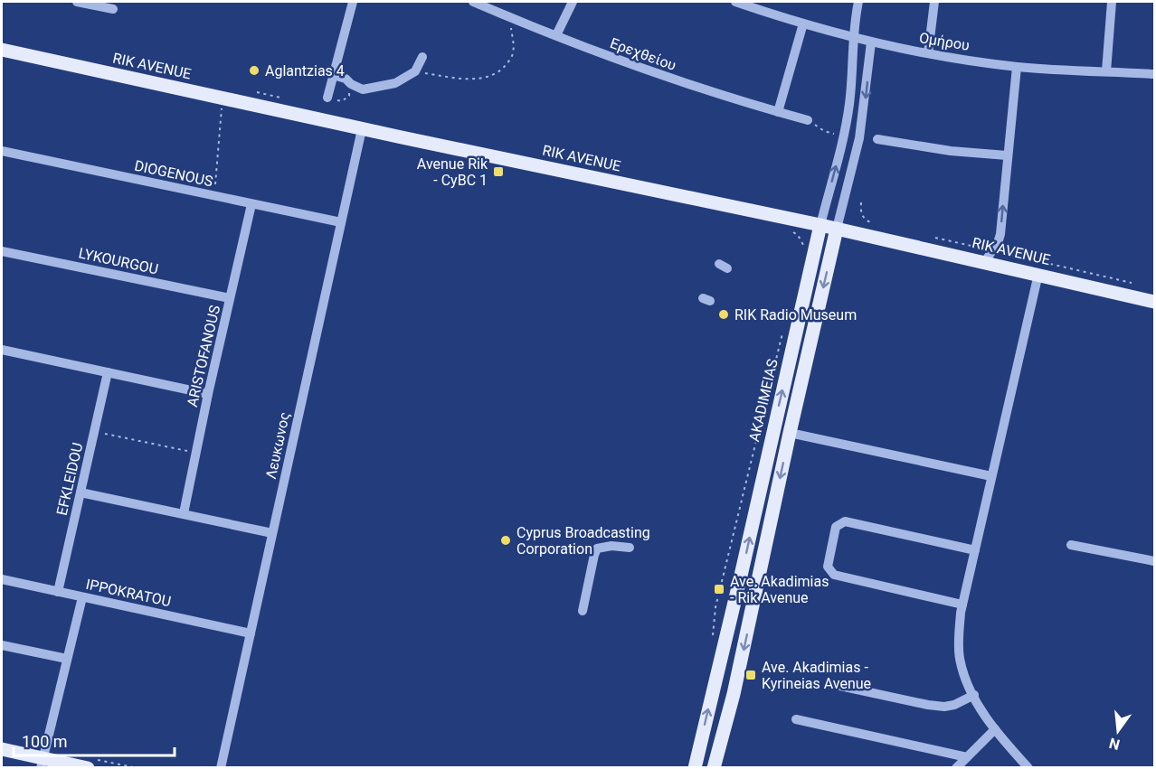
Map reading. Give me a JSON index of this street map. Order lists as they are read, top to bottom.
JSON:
{
  "streets": {
    "main road": ["RIK AVENUE", "AKADIMEIAS"],
    "street": [
      "Ομήρου",
      "Ερεχθείου",
      "DIOGENOUS",
      "LYKOURGOU",
      "ARISTOFANOUS",
      "Λευκωνος",
      "EFKLEIDOU",
      "IPPOKRATOU"
    ]
  },
  "crossings": [
    ["Ομήρου", "AKADIMEIAS"],
    ["RIK AVENUE", "AKADIMEIAS"],
    ["RIK AVENUE", "Λευκωνος"],
    ["DIOGENOUS", "ARISTOFANOUS"],
    ["DIOGENOUS", "Λευκωνος"],
    ["LYKOURGOU", "ARISTOFANOUS"],
    ["Λευκωνος", "IPPOKRATOU"],
    ["EFKLEIDOU", "IPPOKRATOU"]
  ],
  "one_way": ["AKADIMEIAS"],
  "places": {
    "other": ["Aglantzias 4", "RIK Radio Museum", "Cyprus Broadcasting Corporation"],
    "transit": ["Avenue Rik - CyBC 1", "Ave. Akadimias - Rik Avenue", "Ave. Akadimias - Kyrineias Avenue"]
  },
  "scale_bar": "100 m",
  "north": "bottom"
}
